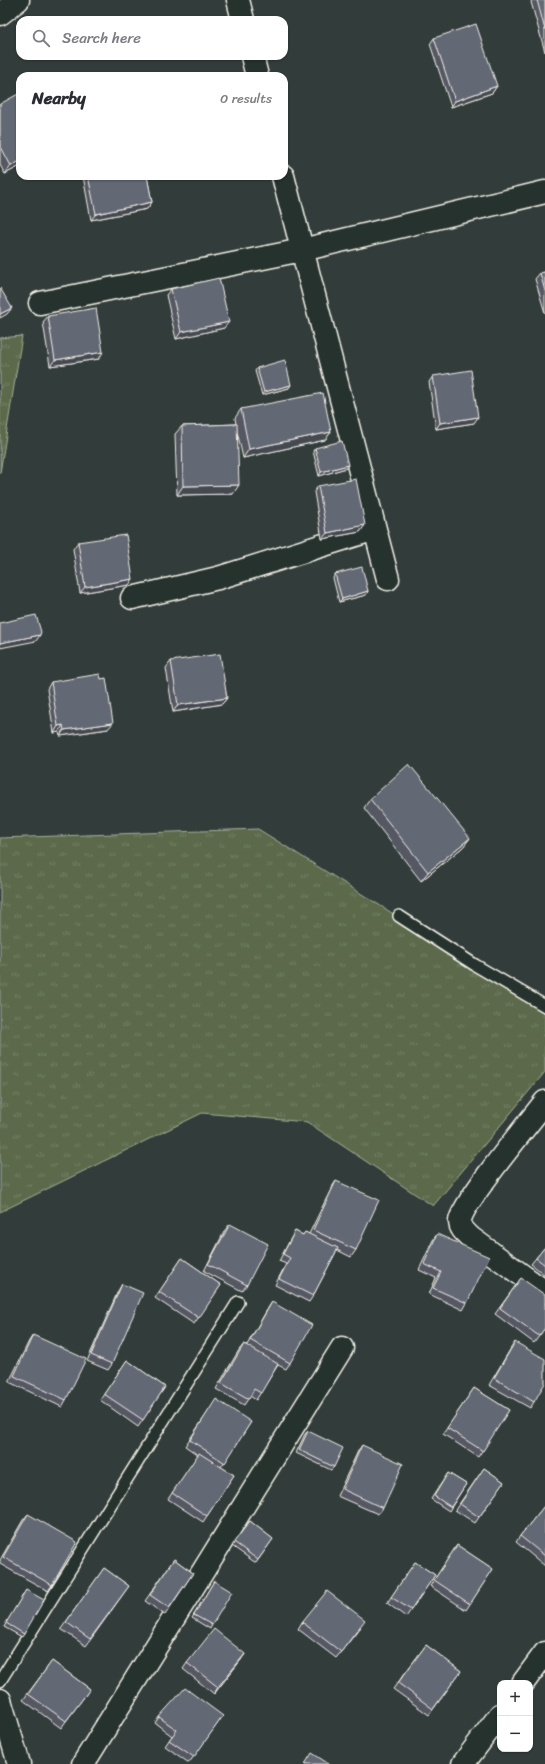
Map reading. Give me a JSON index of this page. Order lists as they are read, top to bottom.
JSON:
{
  "page": {
    "search": "Search here",
    "heading": ["Nearby", "0 results"],
    "map_buttons": ["+", "−"]
  }
}
